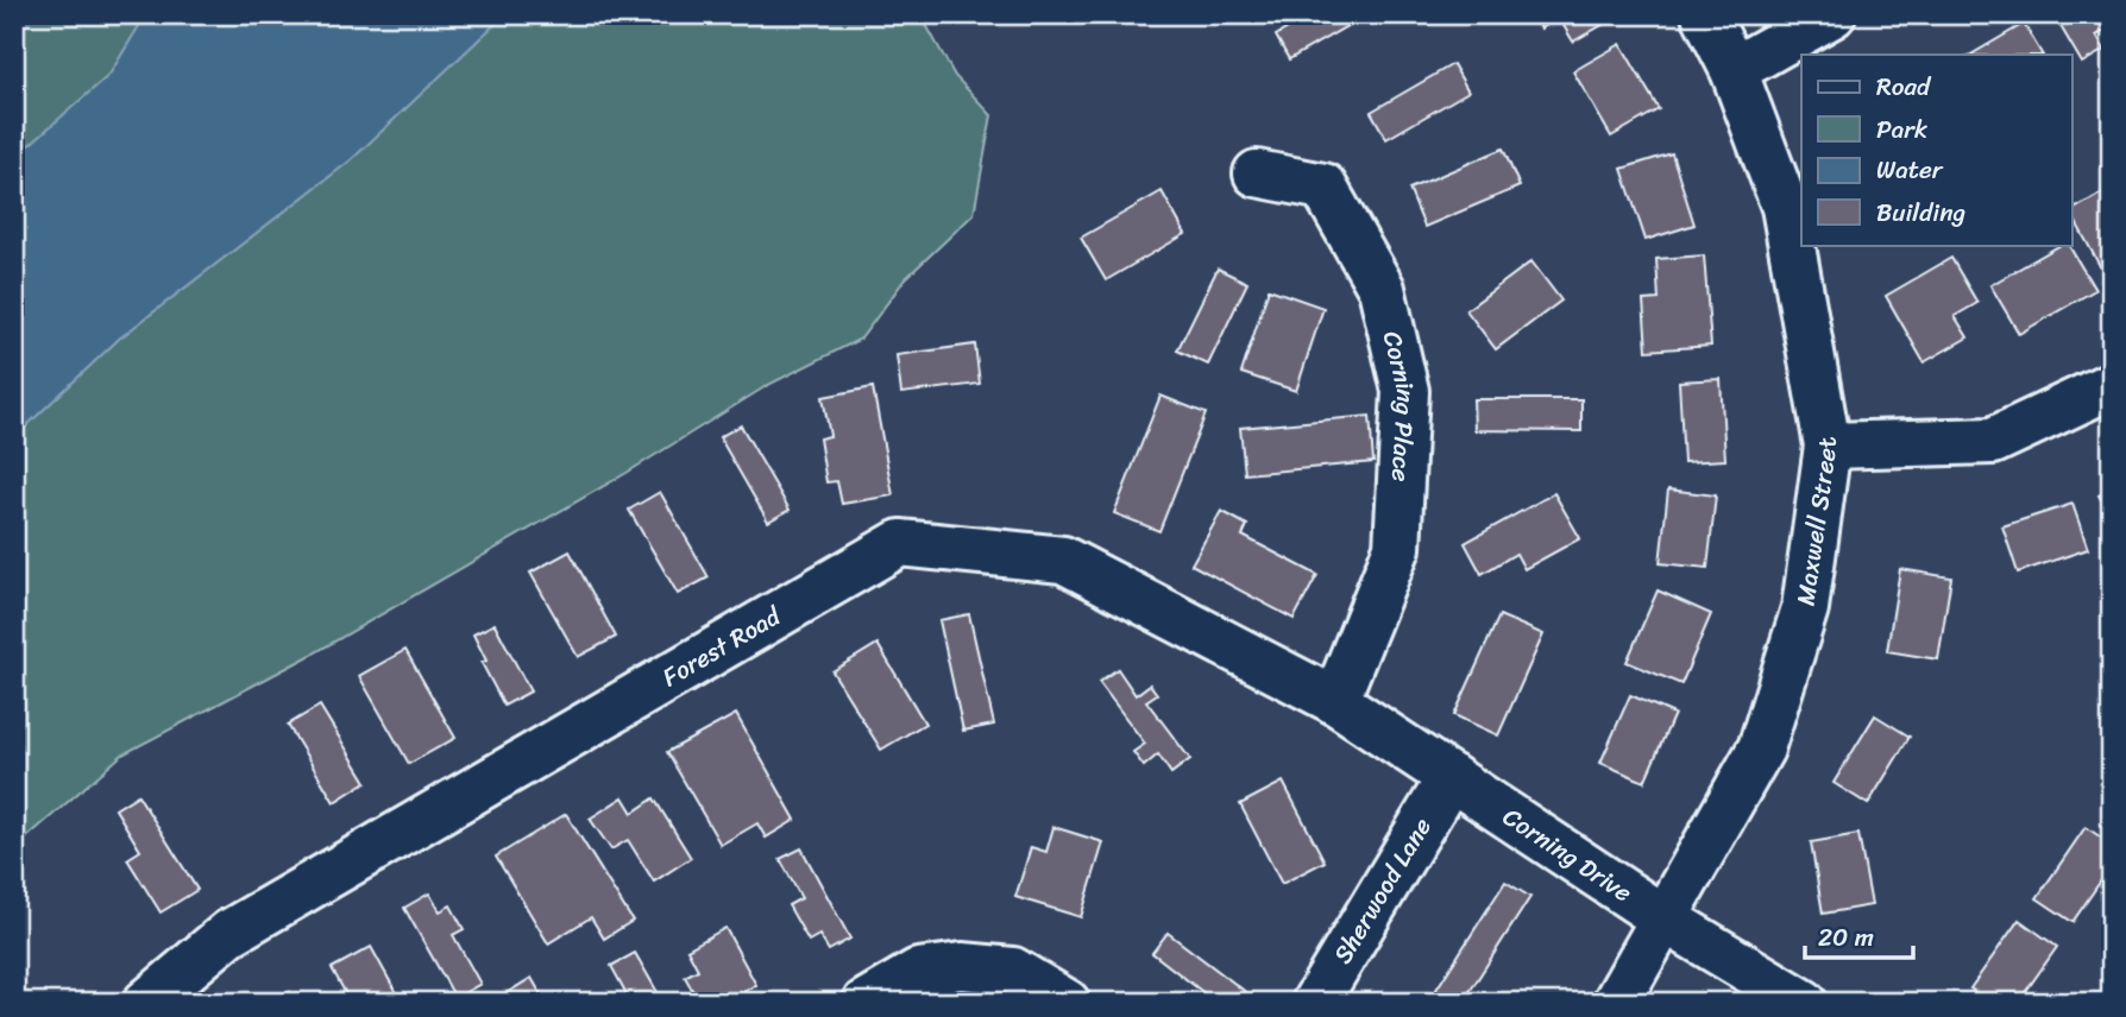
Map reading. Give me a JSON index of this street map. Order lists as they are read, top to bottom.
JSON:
{
  "streets": {
    "street": [
      "Corning Place",
      "Maxwell Street",
      "Forest Road",
      "Corning Drive",
      "Sherwood Lane"
    ]
  },
  "crossings": [
    ["Corning Place", "Forest Road"],
    ["Corning Place", "Corning Drive"],
    ["Maxwell Street", "Corning Drive"],
    ["Forest Road", "Corning Drive"],
    ["Corning Drive", "Sherwood Lane"]
  ],
  "legend": [
    "Road",
    "Park",
    "Water",
    "Building"
  ],
  "scale_bar": "20 m"
}
